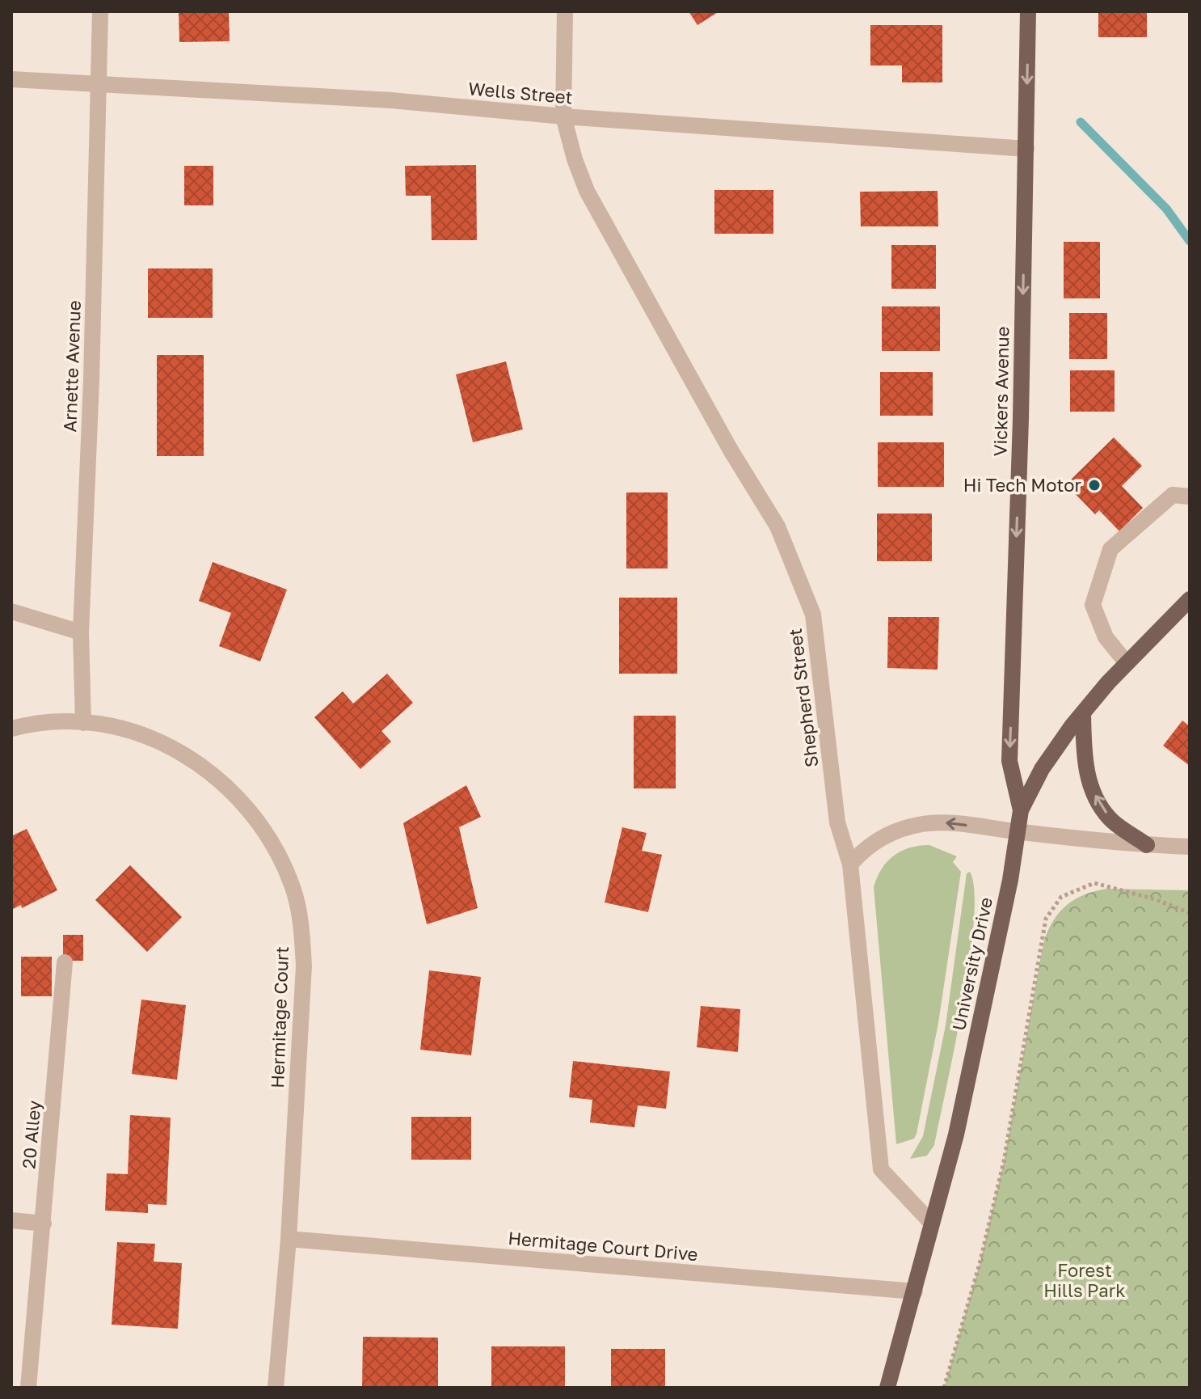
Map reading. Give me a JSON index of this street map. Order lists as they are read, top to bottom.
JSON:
{
  "streets": {
    "main road": ["Vickers Avenue", "University Drive"],
    "street": [
      "Wells Street",
      "Arnette Avenue",
      "Shepherd Street",
      "Hermitage Court",
      "20 Alley",
      "Hermitage Court Drive"
    ]
  },
  "crossings": [
    ["Wells Street", "Arnette Avenue"],
    ["Wells Street", "Vickers Avenue"],
    ["Wells Street", "Shepherd Street"],
    ["Arnette Avenue", "Hermitage Court"],
    ["Vickers Avenue", "University Drive"],
    ["Shepherd Street", "University Drive"],
    ["University Drive", "Hermitage Court Drive"],
    ["Hermitage Court", "Hermitage Court Drive"]
  ],
  "one_way": ["Vickers Avenue"],
  "parks": ["Forest Hills Park"],
  "places": ["Hi Tech Motor"]
}
